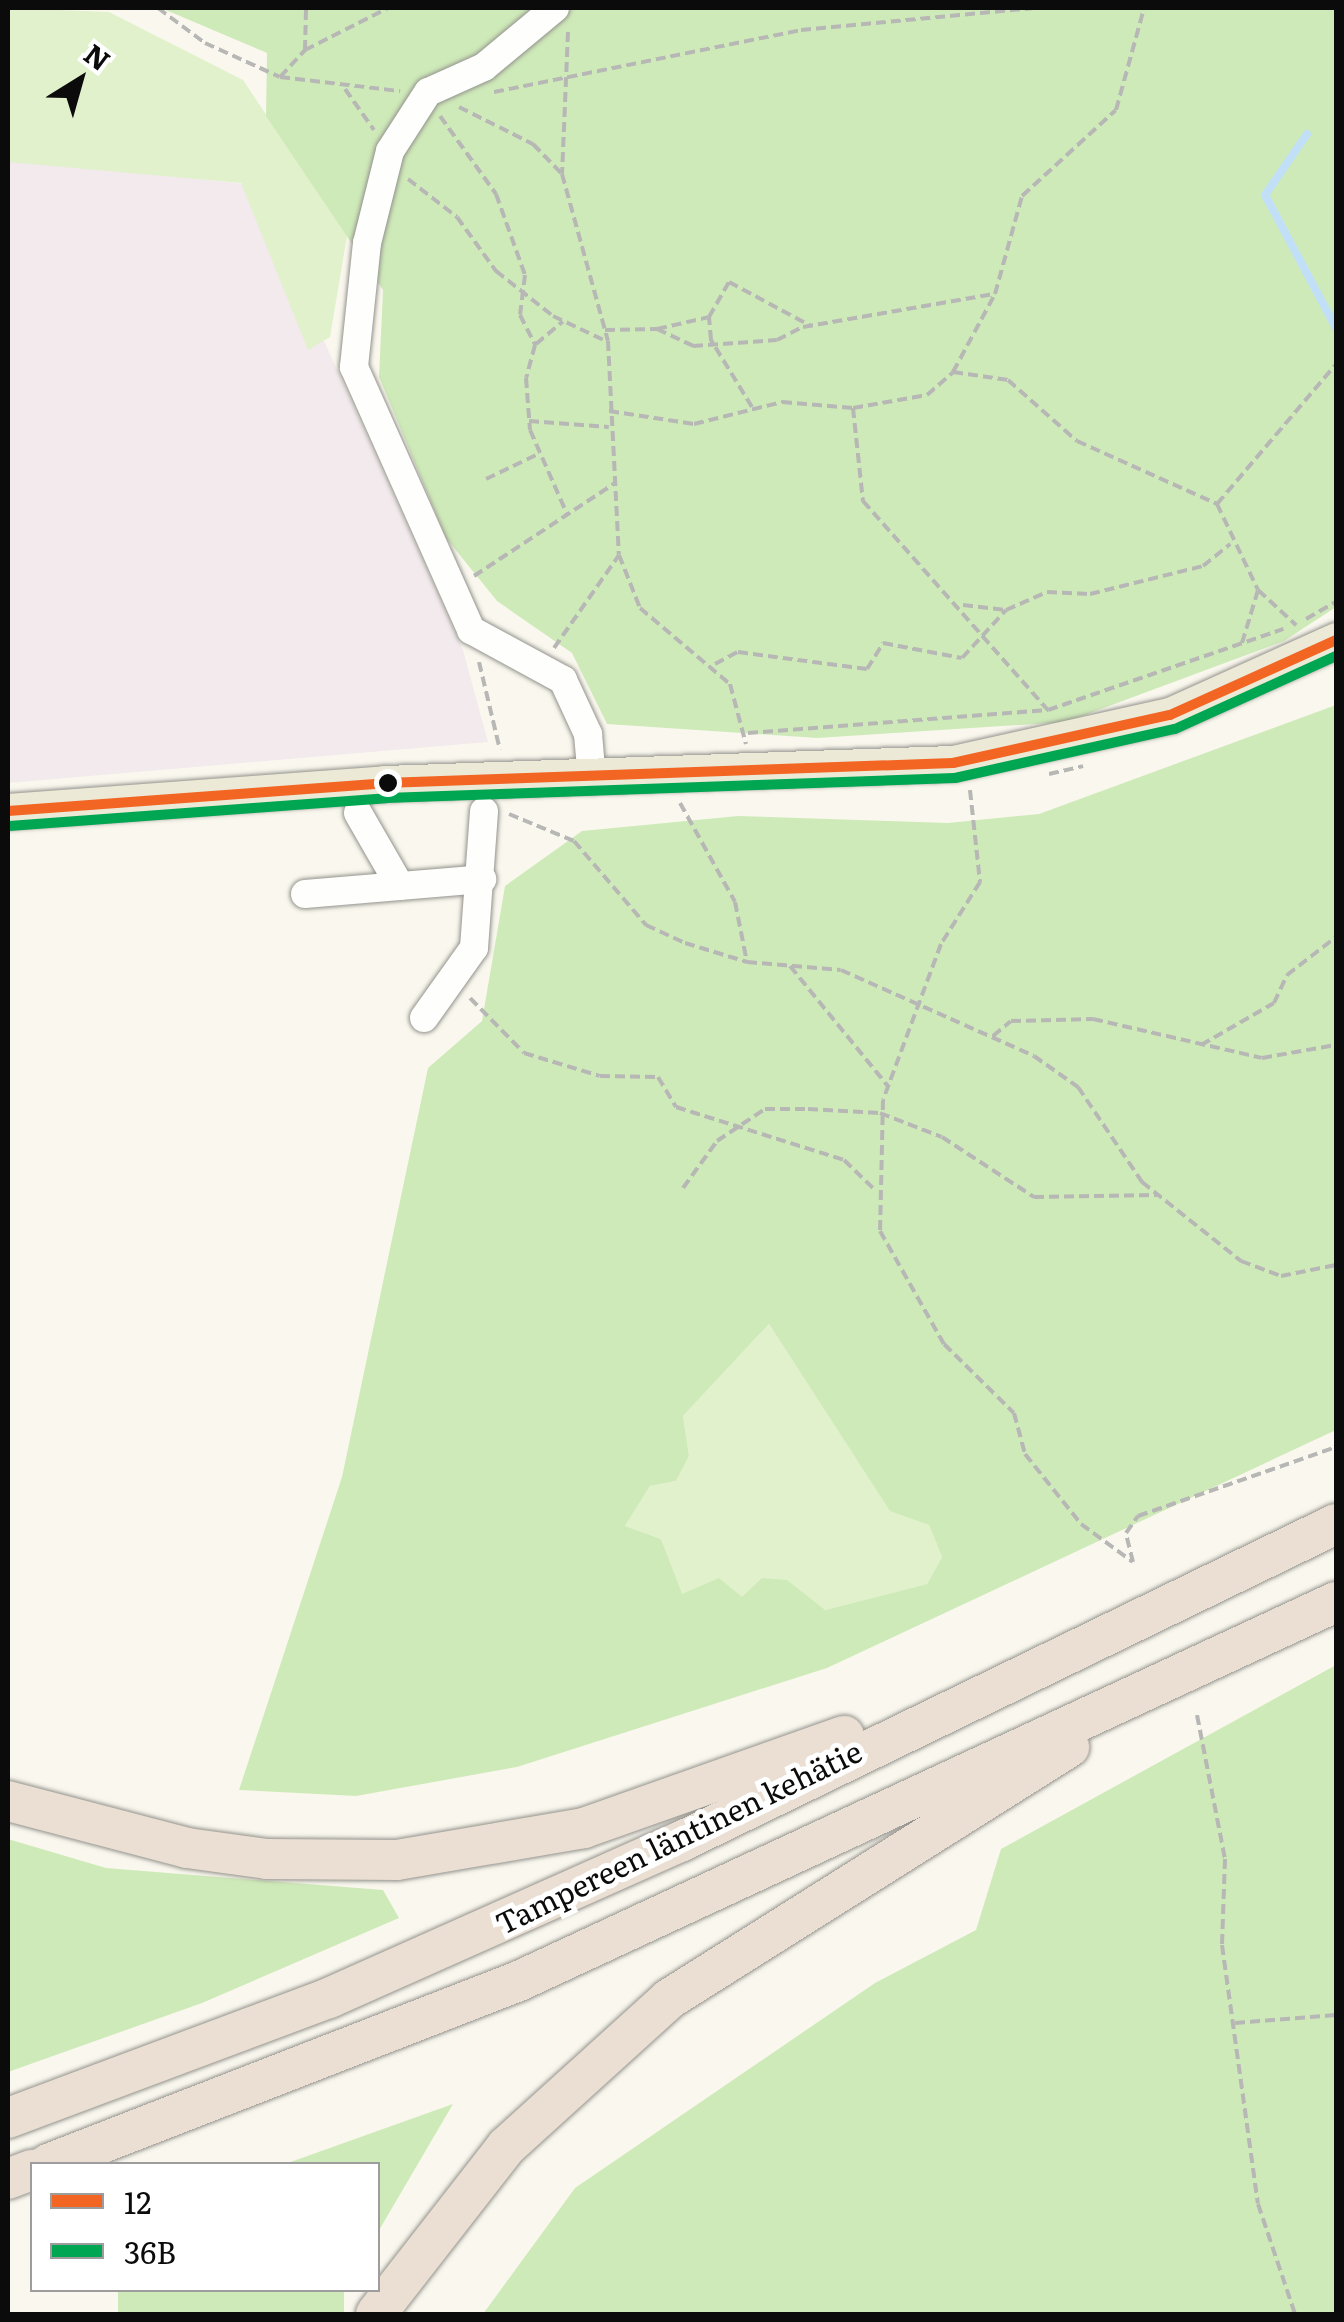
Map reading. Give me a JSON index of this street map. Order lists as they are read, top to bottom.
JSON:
{
  "streets": {
    "highway": ["Tampereen läntinen kehätie"]
  },
  "lines": ["transit line 12", "transit line 36B"],
  "legend": ["12", "36B"],
  "north": "top right"
}
